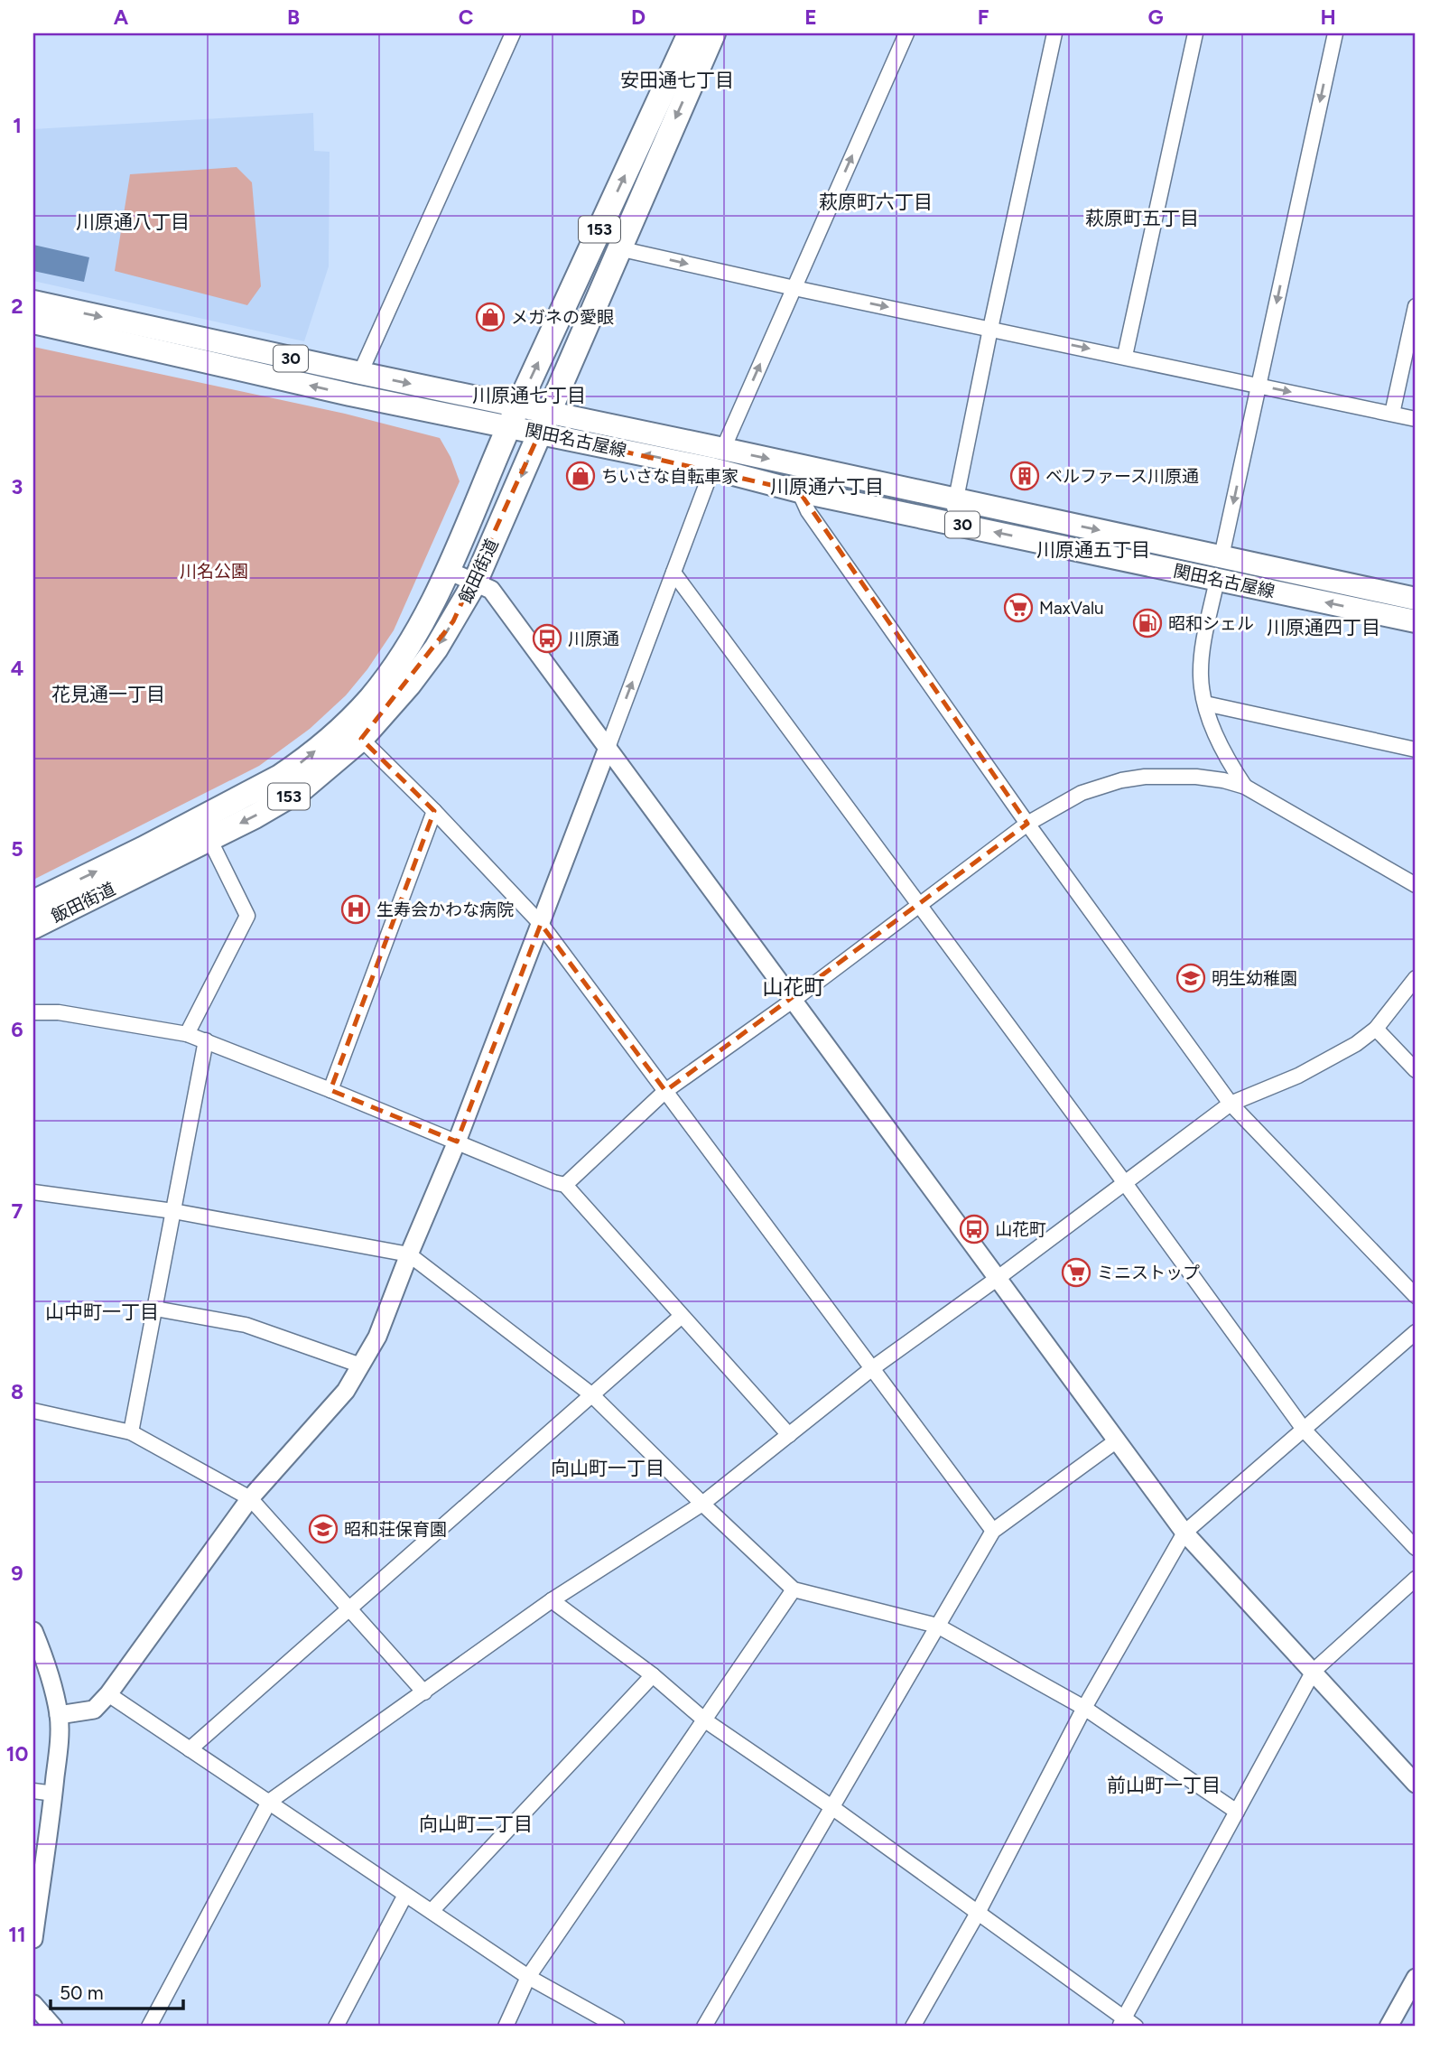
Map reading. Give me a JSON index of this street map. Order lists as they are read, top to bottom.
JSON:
{
  "streets": {
    "highway": ["153", "飯田街道"],
    "main road": ["30", "関田名古屋線"]
  },
  "crossings": [
    ["関田名古屋線", "飯田街道"]
  ],
  "districts": [
    "安田通七丁目",
    "萩原町六丁目",
    "萩原町五丁目",
    "川原通八丁目",
    "川原通七丁目",
    "川原通六丁目",
    "川原通五丁目",
    "川原通四丁目",
    "花見通一丁目",
    "山花町",
    "山中町一丁目",
    "向山町一丁目",
    "前山町一丁目",
    "向山町二丁目"
  ],
  "parks": ["川名公園"],
  "places": {
    "shop": ["メガネの愛眼", "ちいさな自転車家"],
    "building": ["ベルファース川原通"],
    "supermarket": ["MaxValu", "ミニストップ"],
    "fuel station": ["昭和シェル"],
    "bus stop": ["川原通", "山花町"],
    "hospital": ["生寿会かわな病院"],
    "school or university": ["明生幼稚園", "昭和荘保育園"]
  },
  "scale_bar": "50 m",
  "grid": {
    "columns": [
      "A",
      "B",
      "C",
      "D",
      "E",
      "F",
      "G",
      "H"
    ],
    "rows": [
      "1",
      "2",
      "3",
      "4",
      "5",
      "6",
      "7",
      "8",
      "9",
      "10",
      "11"
    ]
  }
}
